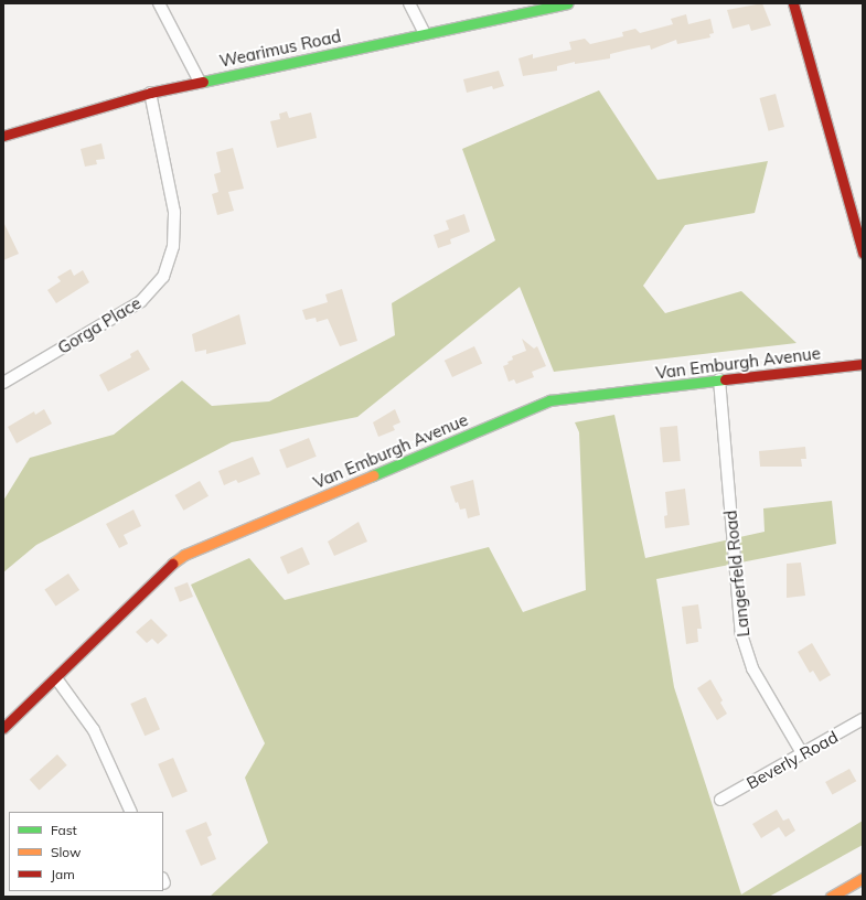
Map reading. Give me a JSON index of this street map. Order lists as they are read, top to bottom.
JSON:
{
  "streets": {
    "main road": ["Wearimus Road", "Van Emburgh Avenue"],
    "street": ["Gorga Place", "Langerfeld Road", "Beverly Road"]
  },
  "crossings": [
    ["Wearimus Road", "Gorga Place"],
    ["Van Emburgh Avenue", "Langerfeld Road"],
    ["Langerfeld Road", "Beverly Road"]
  ],
  "legend": ["Fast", "Slow", "Jam"]
}
